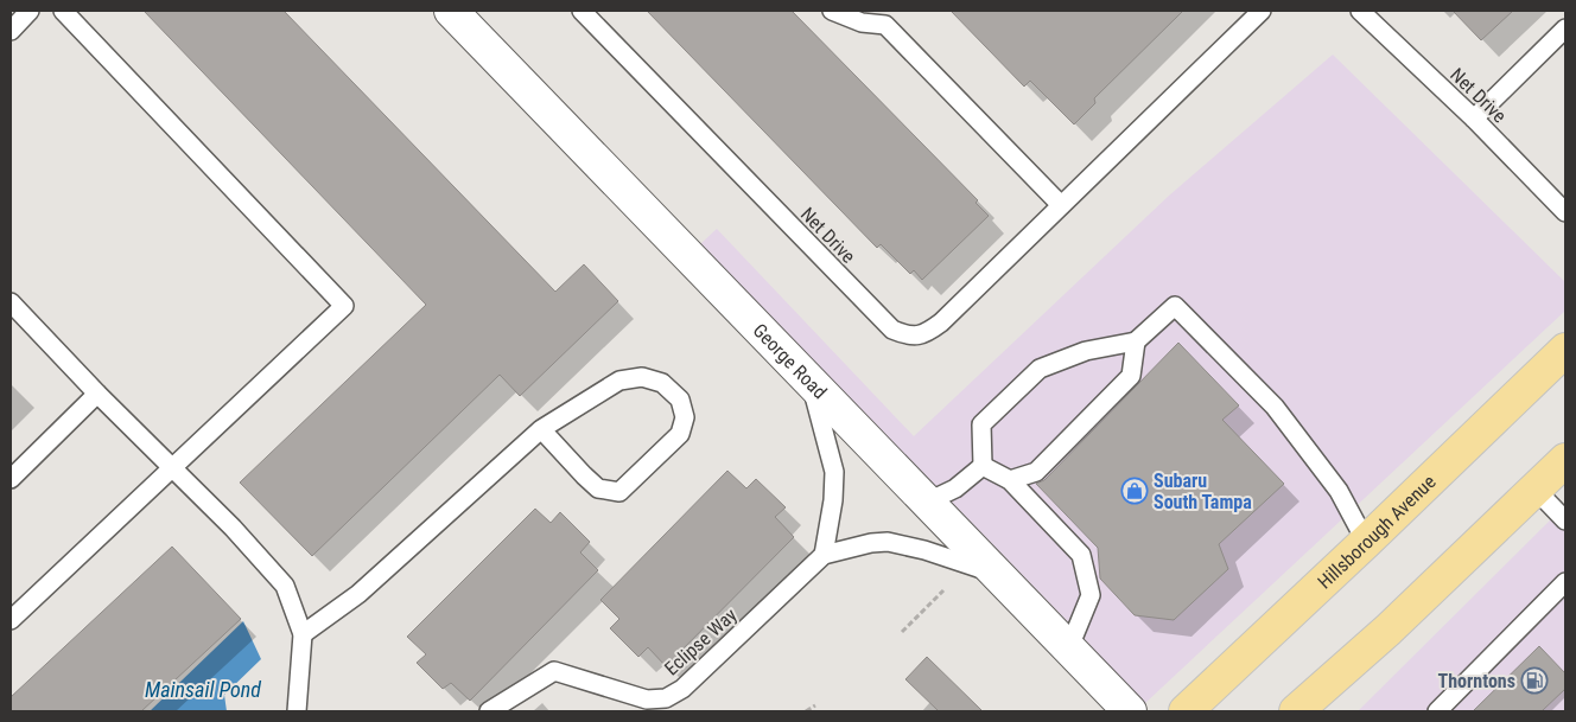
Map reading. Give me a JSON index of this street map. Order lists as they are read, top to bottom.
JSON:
{
  "streets": {
    "main road": ["Hillsborough Avenue"],
    "street": ["George Road"],
    "lane": ["Net Drive", "Eclipse Way"]
  },
  "water": ["Mainsail Pond"],
  "places": {
    "shop": ["Subaru South Tampa"],
    "fuel station": ["Thorntons"]
  }
}
